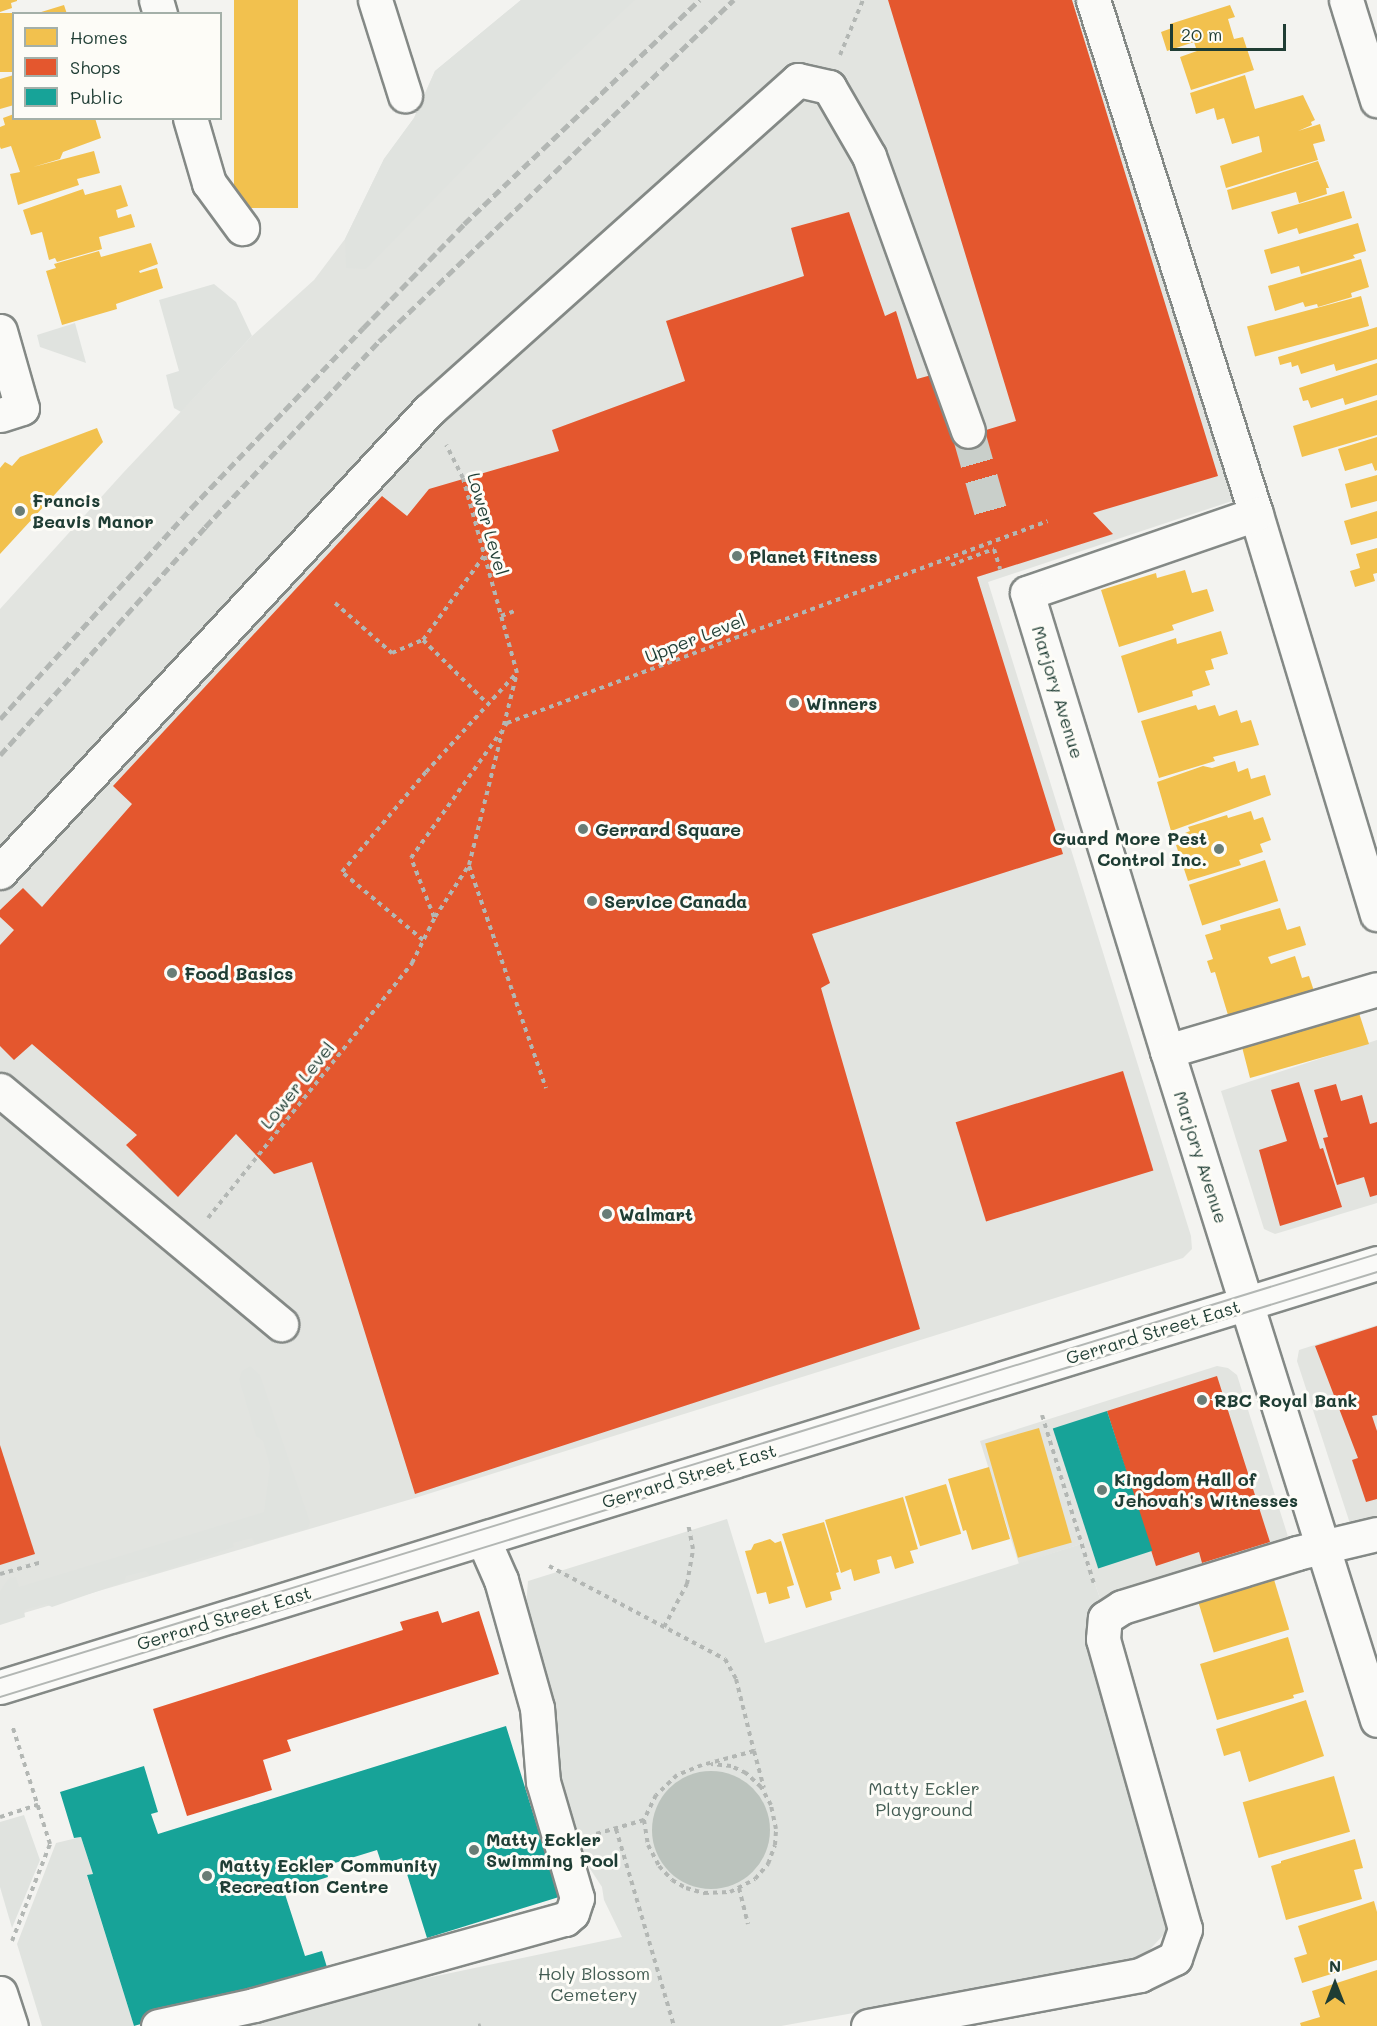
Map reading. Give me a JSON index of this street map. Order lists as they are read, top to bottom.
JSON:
{
  "streets": {
    "street": ["Marjory Avenue", "Gerrard Street East"],
    "path": ["Lower Level", "Upper Level"]
  },
  "crossings": [
    ["Lower Level", "Upper Level"],
    ["Marjory Avenue", "Gerrard Street East"]
  ],
  "parks": ["Matty Eckler Playground", "Holy Blossom Cemetery"],
  "places": [
    "Francis Beavis Manor",
    "Planet Fitness",
    "Winners",
    "Gerrard Square",
    "Guard More Pest Control Inc.",
    "Service Canada",
    "Food Basics",
    "Walmart",
    "RBC Royal Bank",
    "Kingdom Hall of Jehovah's Witnesses",
    "Matty Eckler Swimming Pool",
    "Matty Eckler Community Recreation Centre"
  ],
  "legend": ["Homes", "Shops", "Public"],
  "scale_bar": "20 m",
  "north": "top"
}
